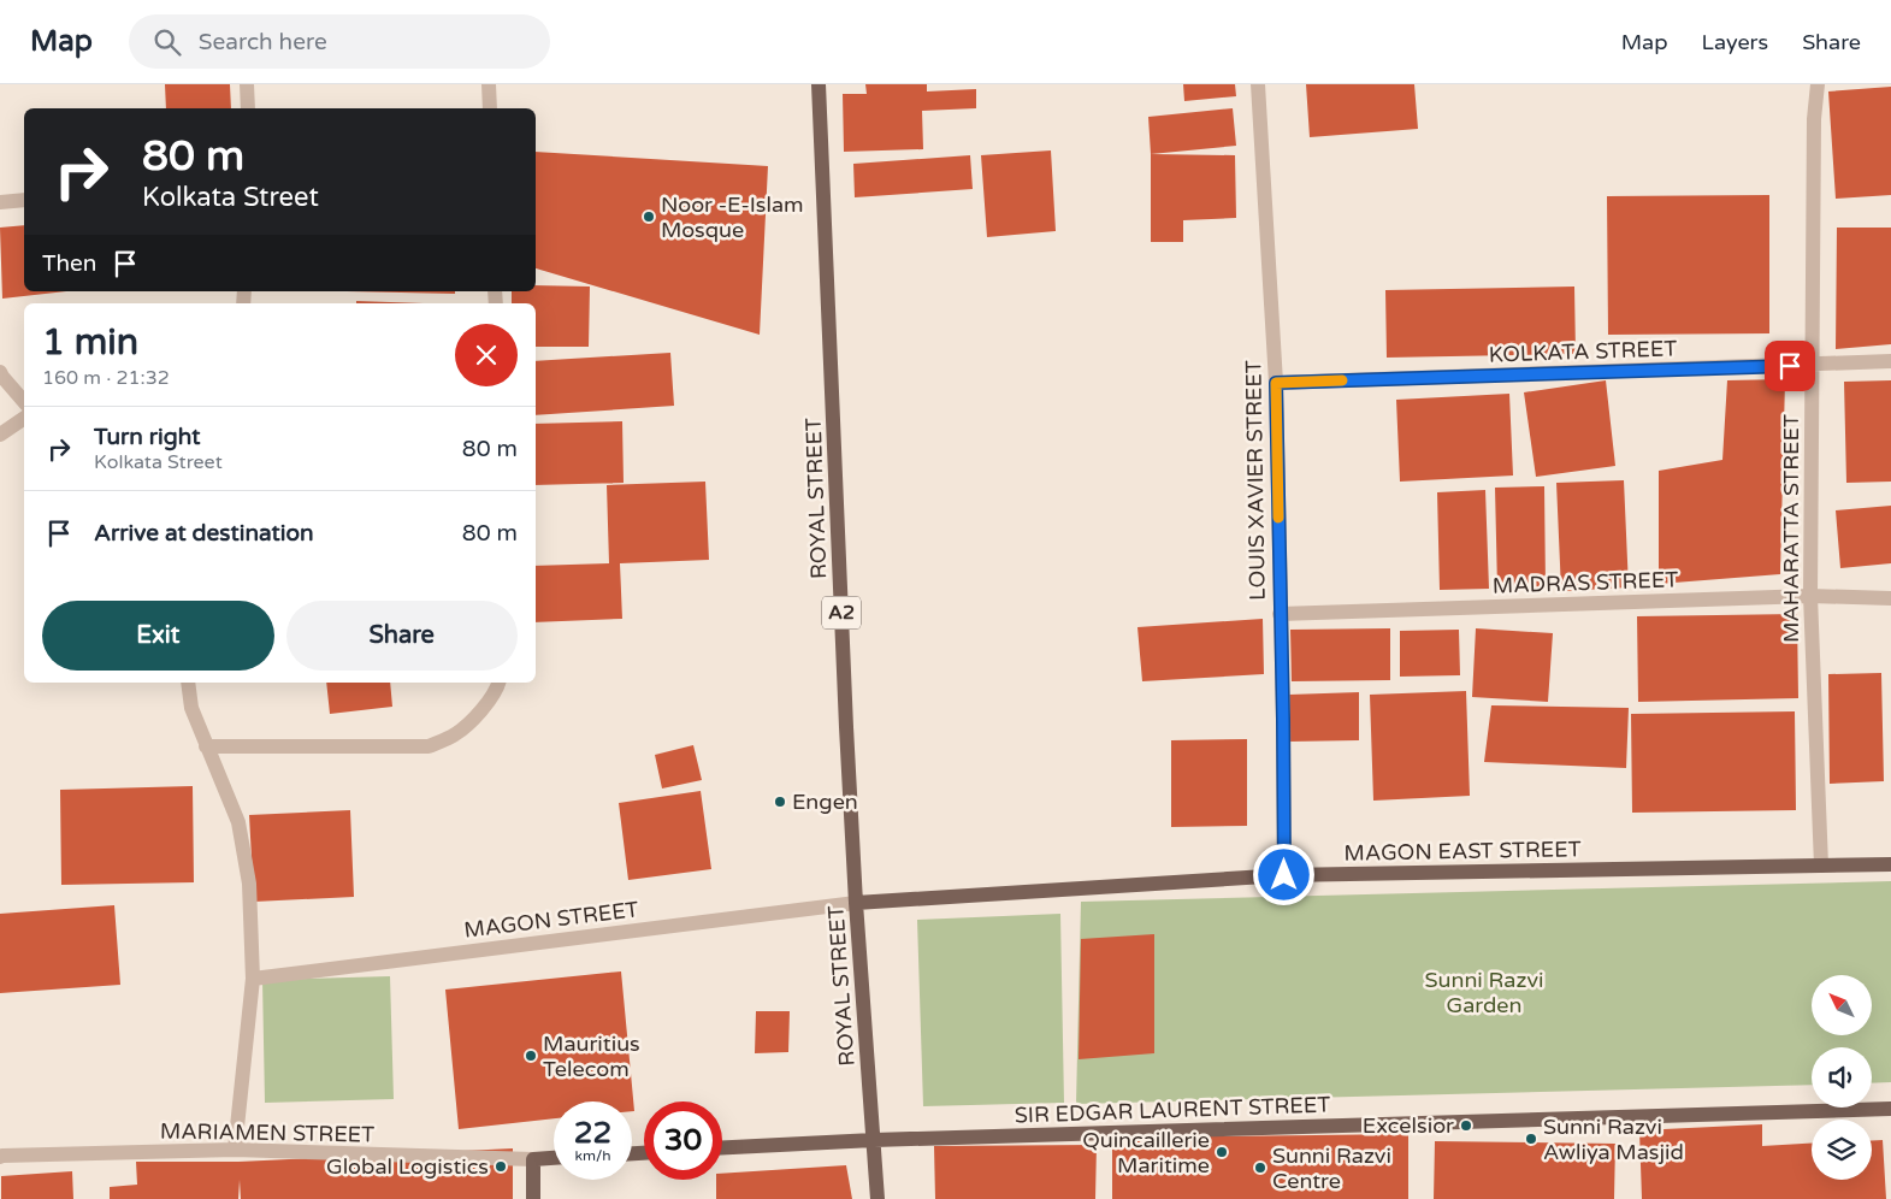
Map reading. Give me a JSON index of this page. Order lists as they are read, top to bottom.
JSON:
{
  "streets": {
    "main road": [
      "ROYAL STREET",
      "A2",
      "MAGON EAST STREET",
      "SIR EDGAR LAURENT STREET"
    ],
    "street": [
      "KOLKATA STREET",
      "LOUIS XAVIER STREET",
      "MAHARATTA STREET",
      "MADRAS STREET",
      "MAGON STREET",
      "MARIAMEN STREET"
    ]
  },
  "crossings": [
    ["KOLKATA STREET", "LOUIS XAVIER STREET"],
    ["KOLKATA STREET", "MAHARATTA STREET"],
    ["LOUIS XAVIER STREET", "MADRAS STREET"],
    ["LOUIS XAVIER STREET", "MAGON EAST STREET"],
    ["ROYAL STREET", "MAGON EAST STREET"],
    ["ROYAL STREET", "MAGON STREET"],
    ["ROYAL STREET", "SIR EDGAR LAURENT STREET"],
    ["MAHARATTA STREET", "MADRAS STREET"],
    ["MAHARATTA STREET", "MAGON EAST STREET"],
    ["MAGON EAST STREET", "MAGON STREET"]
  ],
  "parks": ["Sunni Razvi Garden"],
  "places": [
    "Noor -E-Islam Mosque",
    "Engen",
    "Mauritius Telecom",
    "Excelsior",
    "Sunni Razvi Awliya Masjid",
    "Quincaillerie Maritime",
    "Global Logistics",
    "Sunni Razvi Centre"
  ],
  "north": "top left",
  "page": {
    "header": "Map",
    "search": "Search here",
    "nav": ["Map", "Layers", "Share"],
    "turn": ["80 m", "Kolkata Street"],
    "then": "Then",
    "heading": ["1 min", "160 m · 21:32"],
    "list": [
      {
        "name": "Turn right",
        "note": "Kolkata Street",
        "value": "80 m"
      },
      {
        "name": "Arrive at destination",
        "value": "80 m"
      }
    ],
    "buttons": ["Exit", "Share"],
    "speed": "22 km/h",
    "limit": "30"
  }
}
